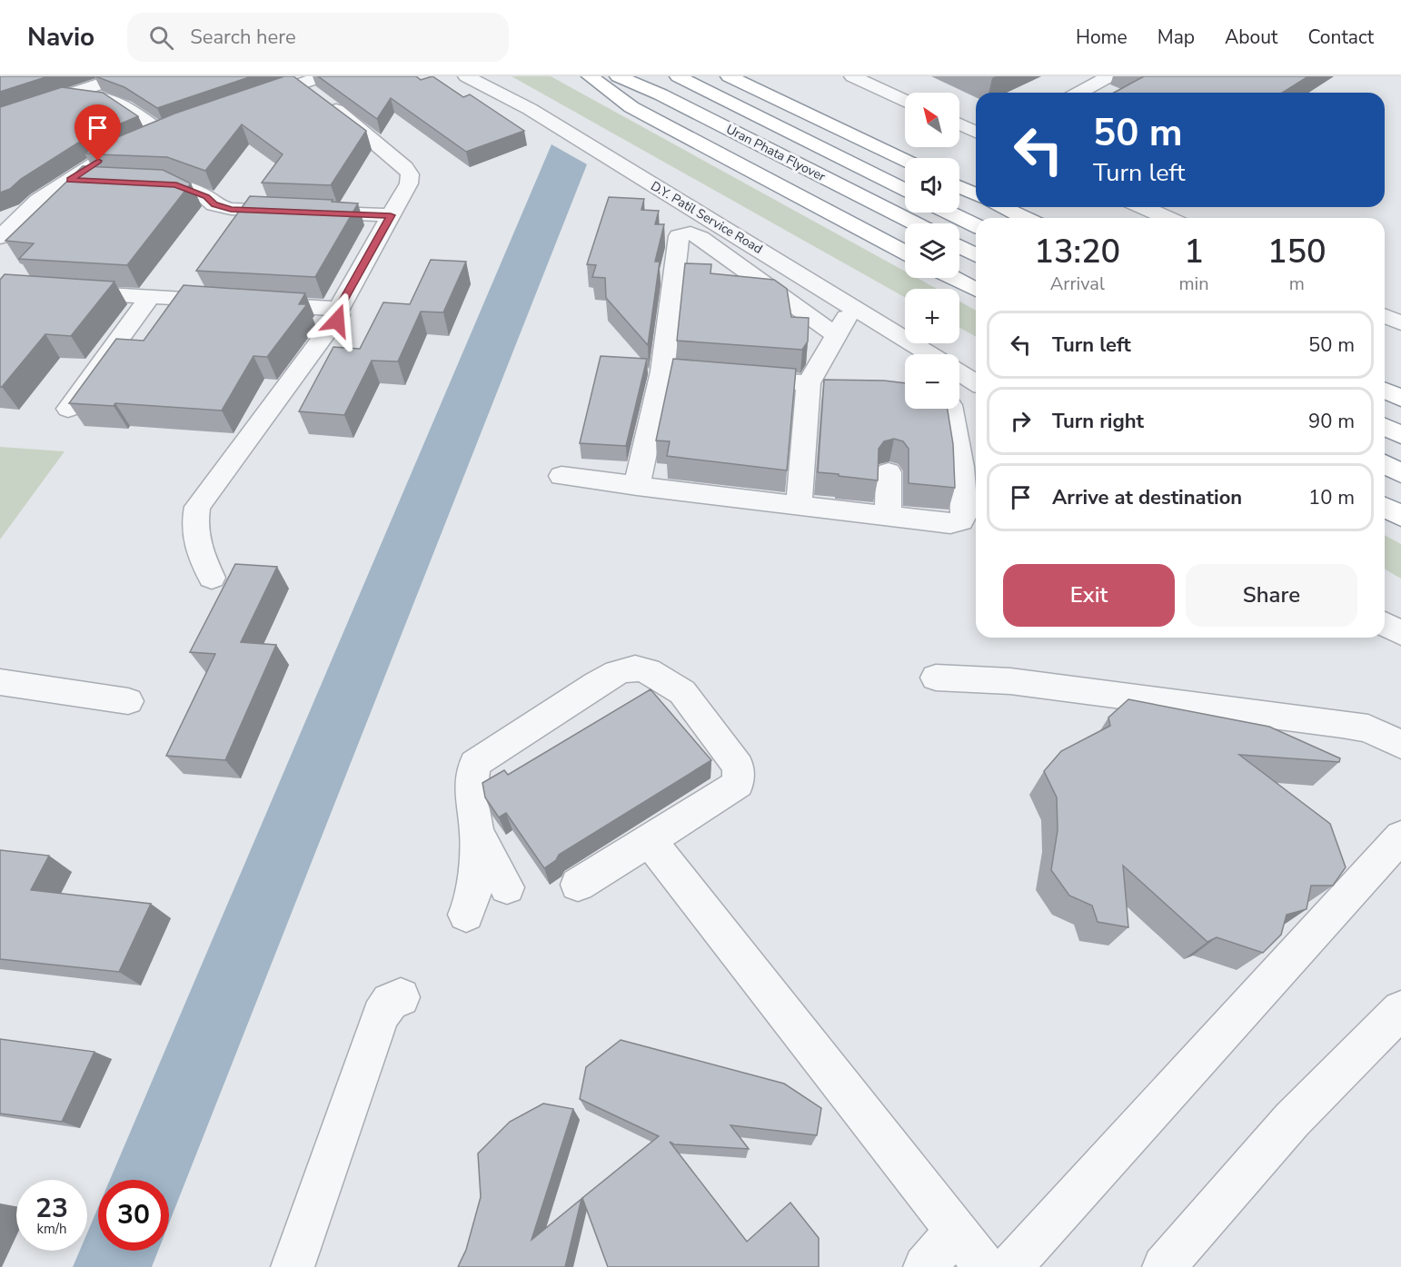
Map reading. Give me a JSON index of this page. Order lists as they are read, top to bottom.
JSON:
{
  "streets": {
    "highway": ["Uran Phata Flyover"],
    "street": ["D.Y. Patil Service Road"]
  },
  "north": "top left",
  "page": {
    "header": "Navio",
    "search": "Search here",
    "nav": [
      "Home",
      "Map",
      "About",
      "Contact"
    ],
    "map_buttons": ["+", "−"],
    "turn": ["50 m", "Turn left"],
    "eta": [
      "13:20",
      "Arrival",
      "1",
      "min",
      "150",
      "m"
    ],
    "list": [
      {
        "name": "Turn left",
        "value": "50 m"
      },
      {
        "name": "Turn right",
        "value": "90 m"
      },
      {
        "name": "Arrive at destination",
        "value": "10 m"
      }
    ],
    "buttons": ["Exit", "Share"],
    "speed": "23 km/h",
    "limit": "30"
  }
}
